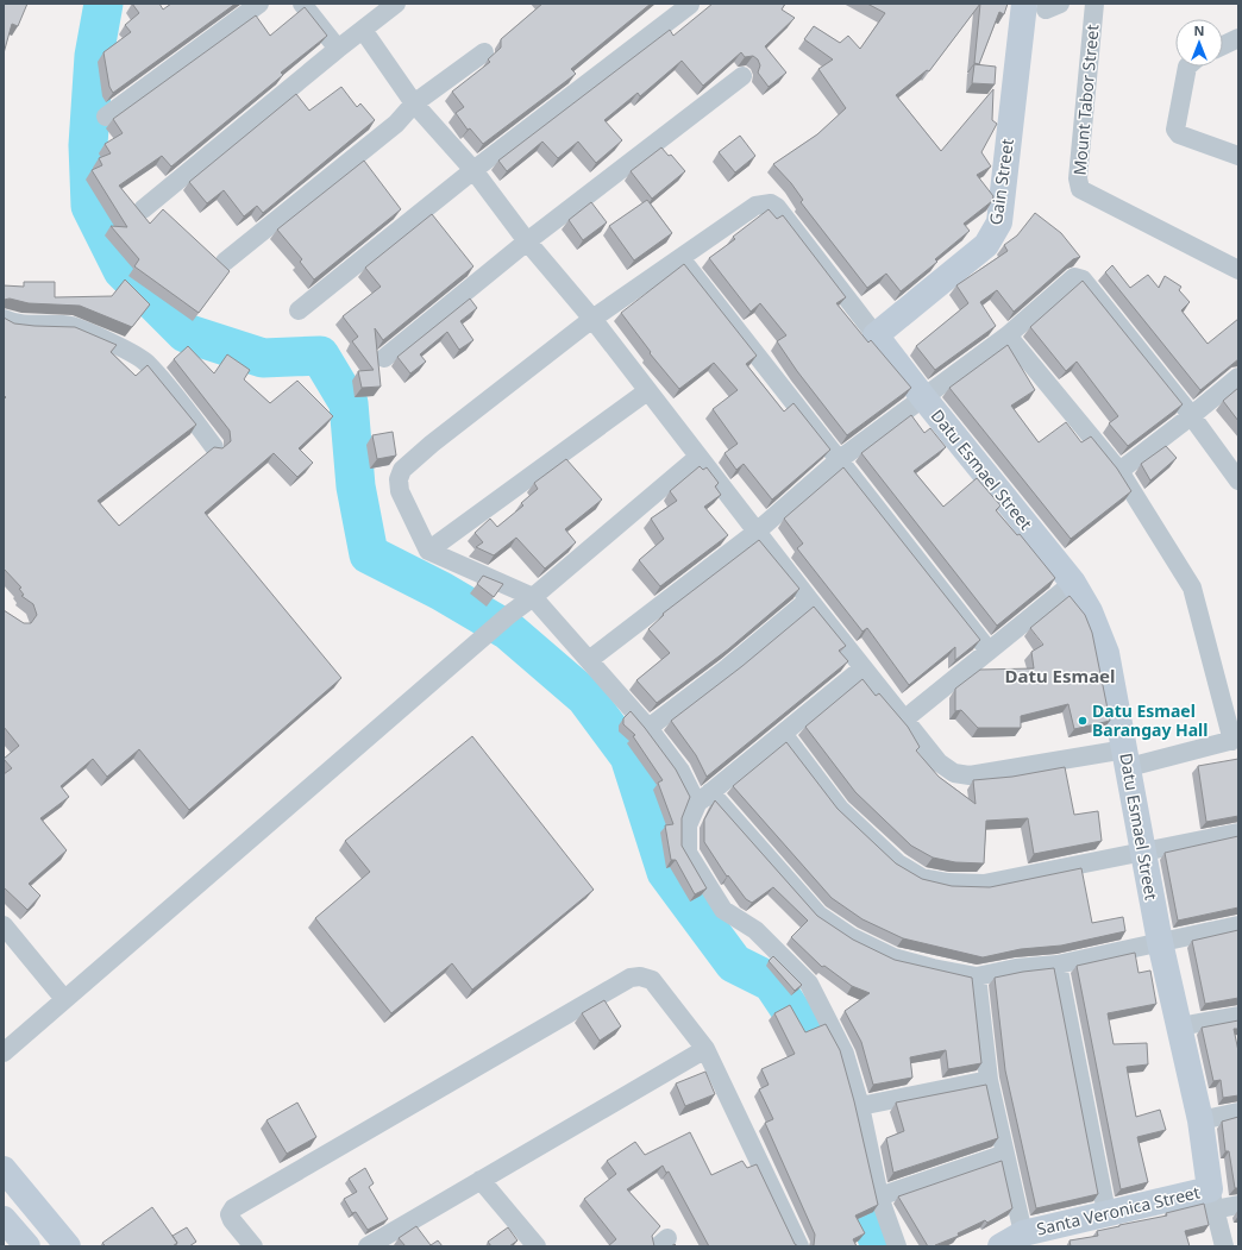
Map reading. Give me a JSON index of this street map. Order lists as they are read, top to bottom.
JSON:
{
  "streets": {
    "street": [
      "Mount Tabor Street",
      "Gain Street",
      "Datu Esmael Street",
      "Santa Veronica Street"
    ]
  },
  "crossings": [
    ["Gain Street", "Datu Esmael Street"],
    ["Datu Esmael Street", "Santa Veronica Street"]
  ],
  "districts": ["Datu Esmael"],
  "places": ["Datu Esmael Barangay Hall"],
  "north": "top"
}
